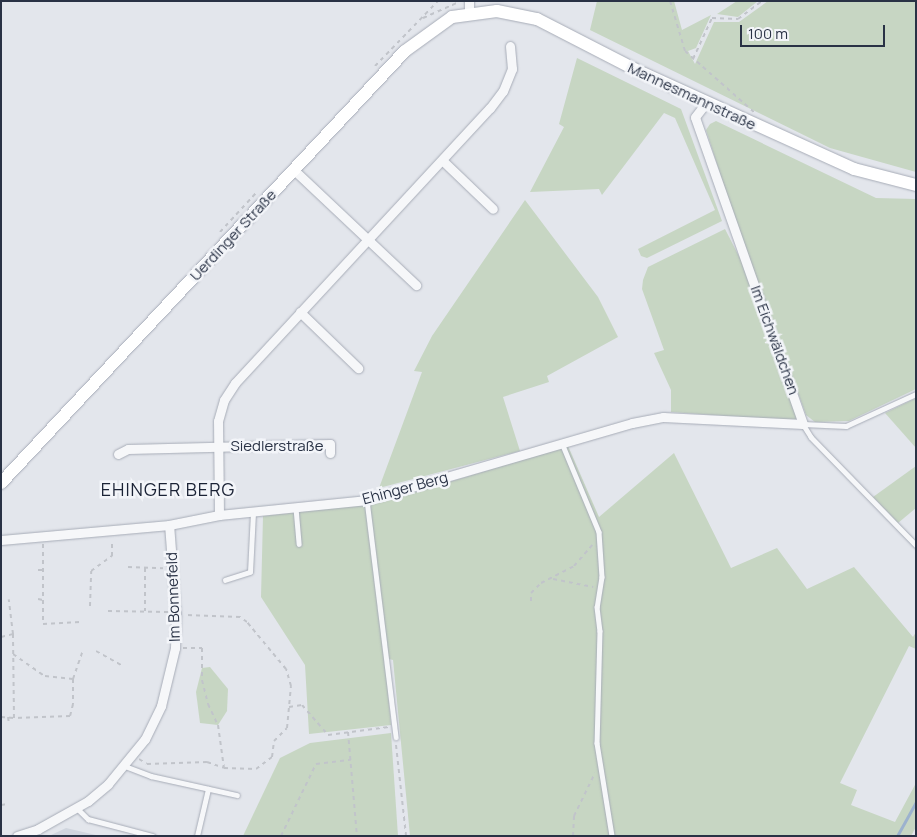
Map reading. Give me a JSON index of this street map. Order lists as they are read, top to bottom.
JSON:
{
  "streets": {
    "main road": ["Mannesmannstraße", "Uerdinger Straße"],
    "street": [
      "Im Eichwäldchen",
      "Siedlerstraße",
      "Ehinger Berg",
      "Im Bonnefeld"
    ]
  },
  "crossings": [
    ["Mannesmannstraße", "Uerdinger Straße"],
    ["Mannesmannstraße", "Im Eichwäldchen"],
    ["Im Eichwäldchen", "Ehinger Berg"],
    ["Siedlerstraße", "Ehinger Berg"],
    ["Ehinger Berg", "Im Bonnefeld"]
  ],
  "districts": ["EHINGER BERG"],
  "scale_bar": "100 m"
}
